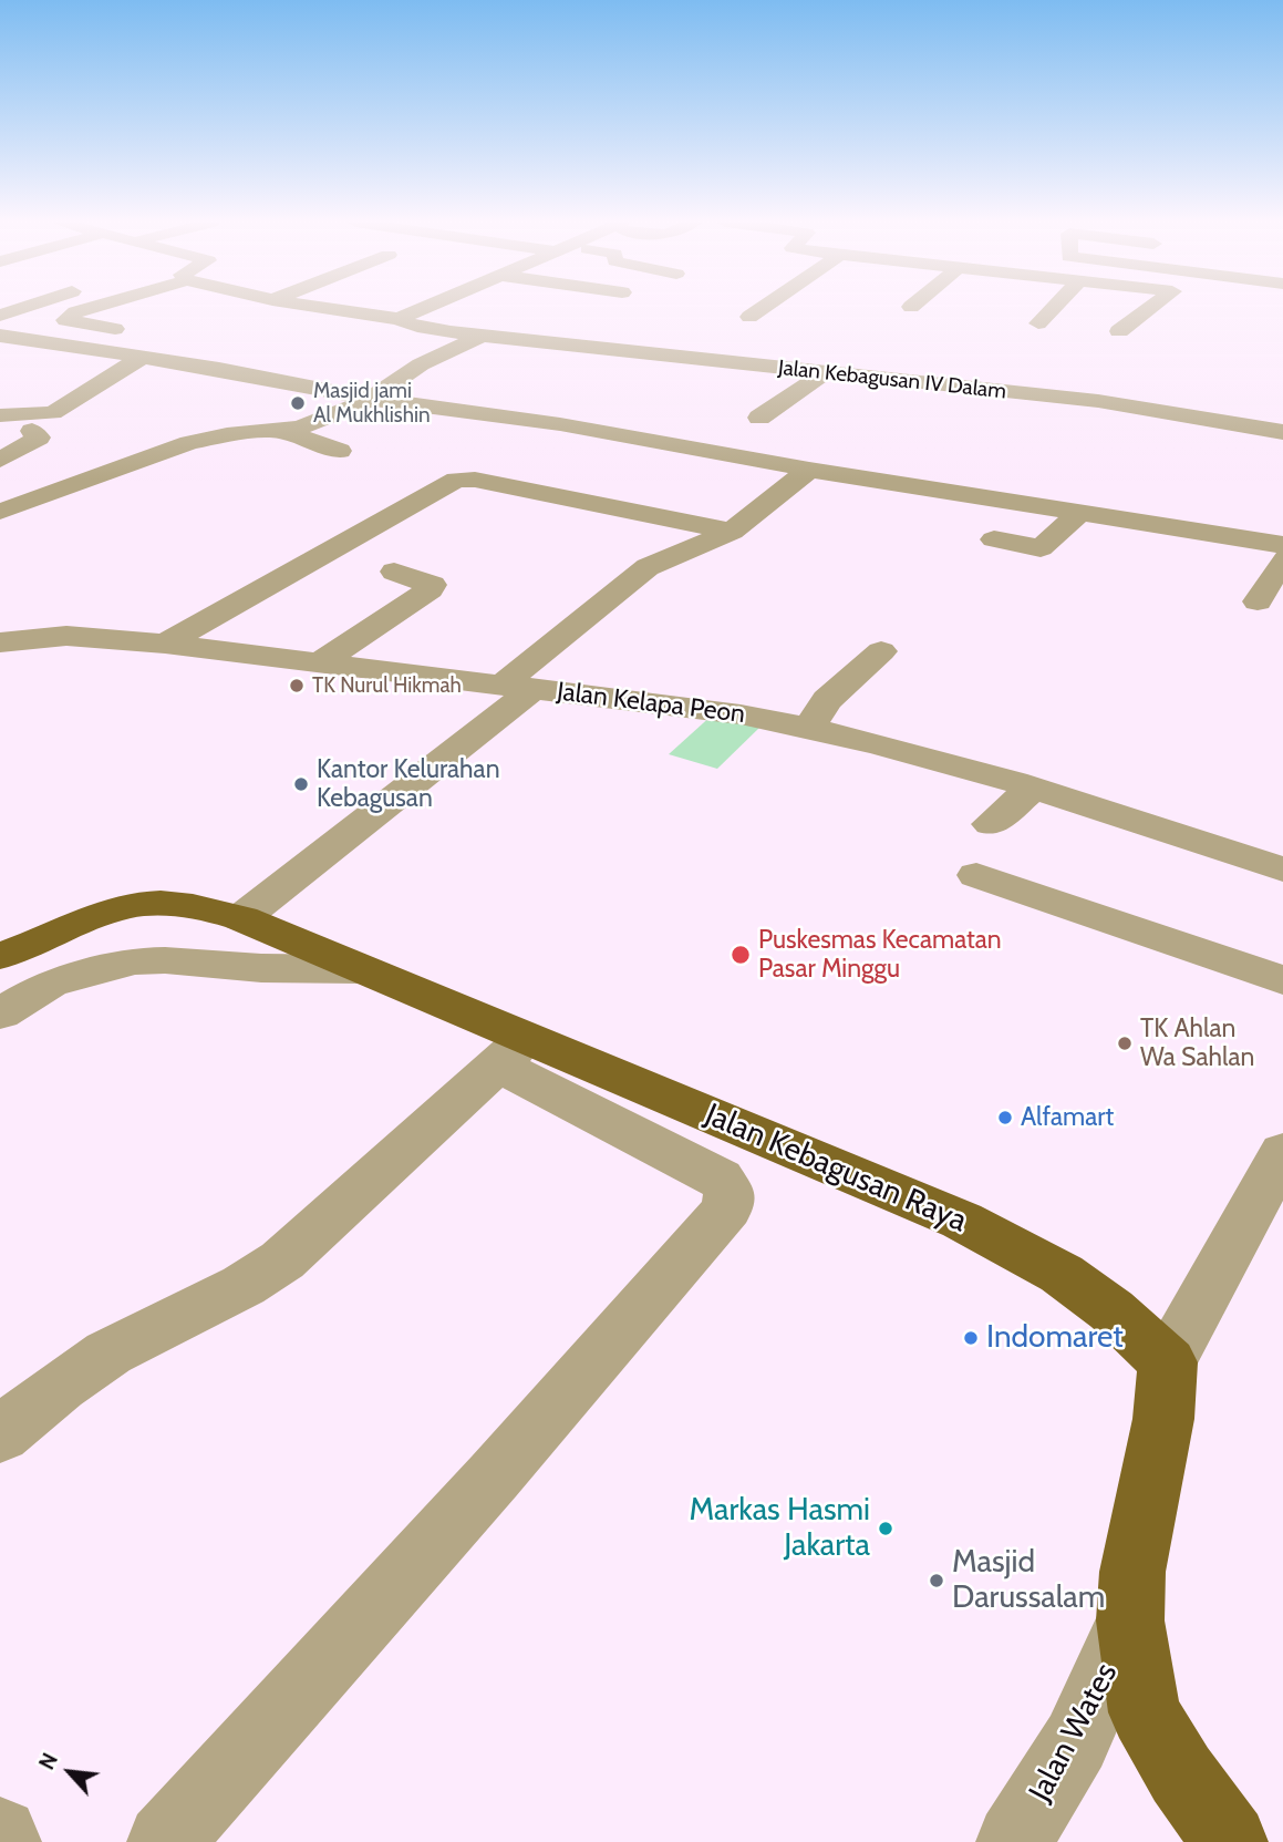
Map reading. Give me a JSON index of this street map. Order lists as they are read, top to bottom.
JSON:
{
  "streets": {
    "main road": ["Jalan Kebagusan Raya"],
    "street": ["Jalan Kebagusan IV Dalam", "Jalan Kelapa Peon", "Jalan Wates"]
  },
  "places": [
    "Masjid jami Al Mukhlishin",
    "TK Nurul Hikmah",
    "Kantor Kelurahan Kebagusan",
    "Puskesmas Kecamatan Pasar Minggu",
    "TK Ahlan Wa Sahlan",
    "Alfamart",
    "Indomaret",
    "Markas Hasmi Jakarta",
    "Masjid Darussalam"
  ],
  "north": "top left"
}
